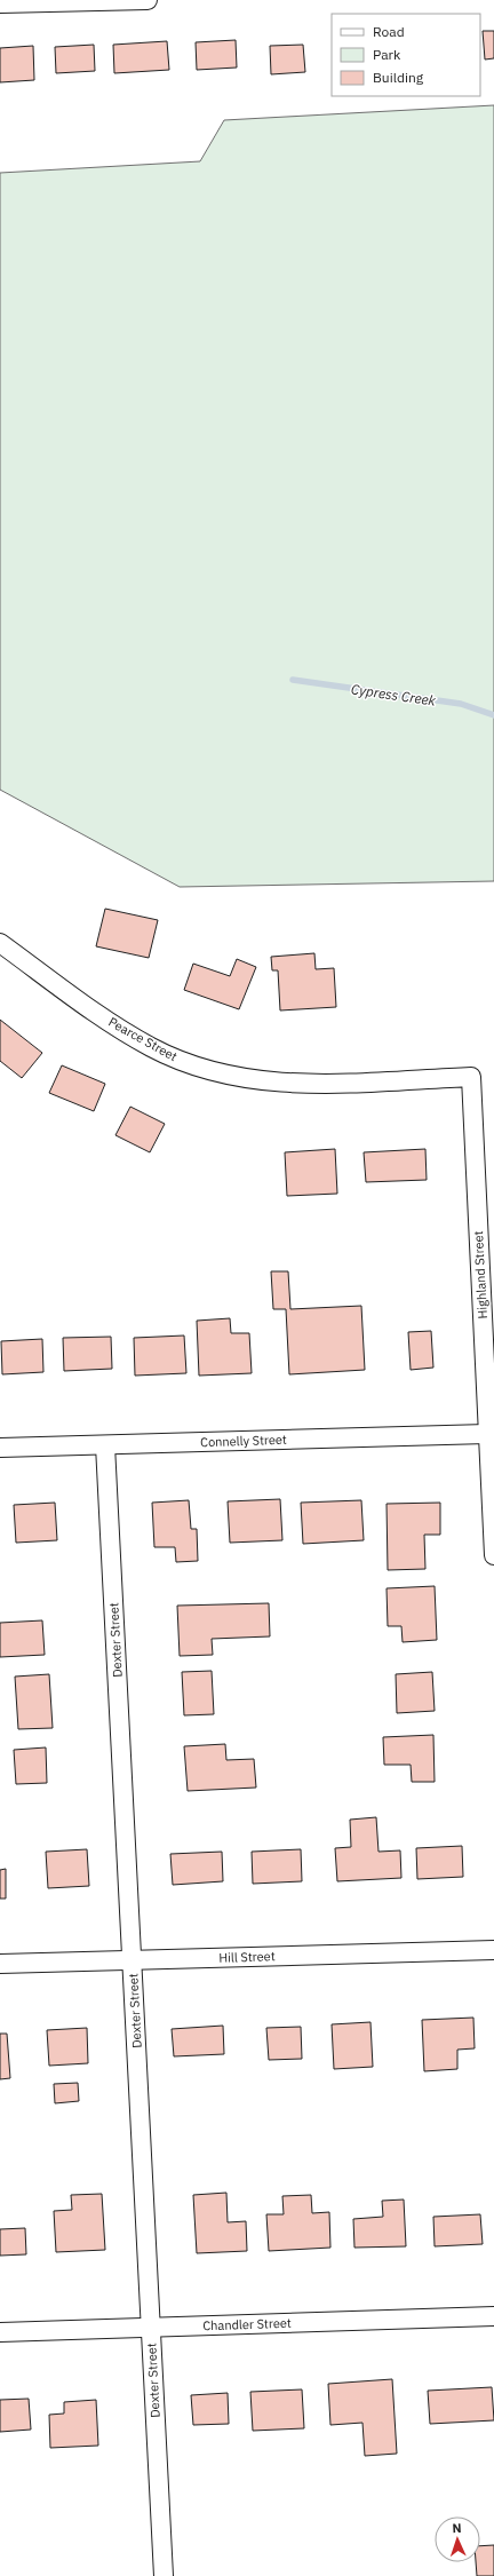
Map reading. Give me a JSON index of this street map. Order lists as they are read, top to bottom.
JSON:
{
  "streets": {
    "street": [
      "Pearce Street",
      "Highland Street",
      "Connelly Street",
      "Dexter Street",
      "Hill Street",
      "Chandler Street"
    ]
  },
  "crossings": [
    ["Pearce Street", "Highland Street"],
    ["Highland Street", "Connelly Street"],
    ["Connelly Street", "Dexter Street"],
    ["Dexter Street", "Hill Street"],
    ["Dexter Street", "Chandler Street"]
  ],
  "water": ["Cypress Creek"],
  "legend": ["Road", "Park", "Building"],
  "north": "top"
}
